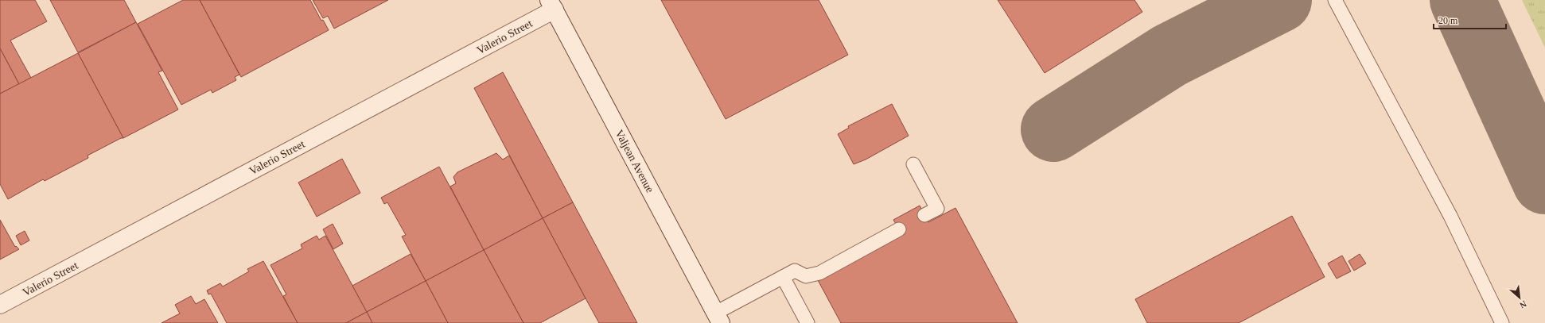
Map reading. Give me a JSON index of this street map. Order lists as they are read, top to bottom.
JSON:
{
  "streets": {
    "street": ["Valerio Street", "Valjean Avenue"]
  },
  "crossings": [
    ["Valerio Street", "Valjean Avenue"]
  ],
  "scale_bar": "20 m",
  "north": "bottom right"
}
